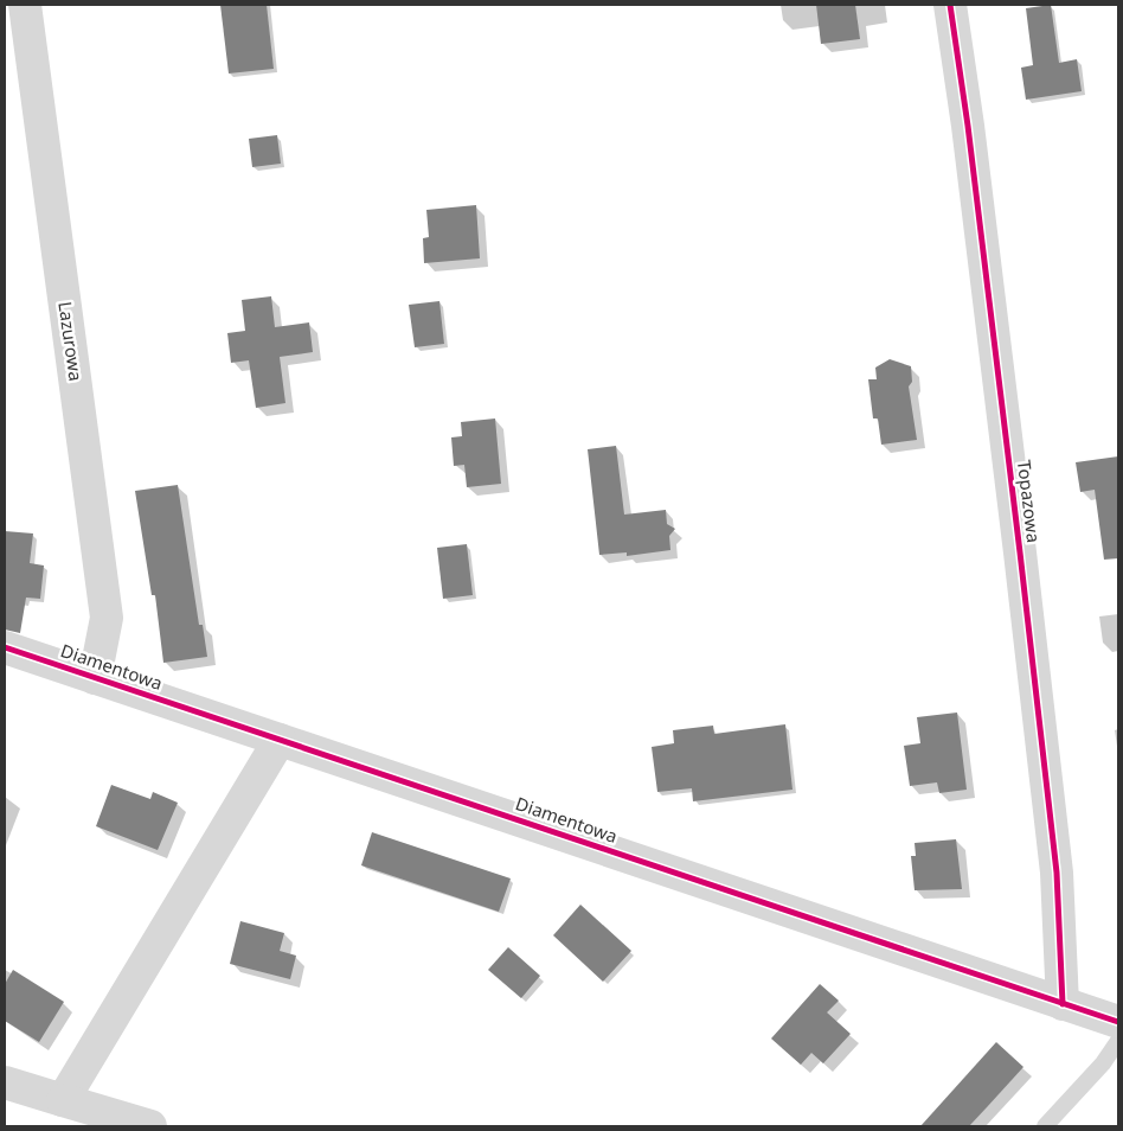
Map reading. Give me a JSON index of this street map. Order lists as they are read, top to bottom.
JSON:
{
  "streets": {
    "street": ["Lazurowa", "Topazowa", "Diamentowa"]
  },
  "crossings": [
    ["Lazurowa", "Diamentowa"],
    ["Topazowa", "Diamentowa"]
  ]
}
